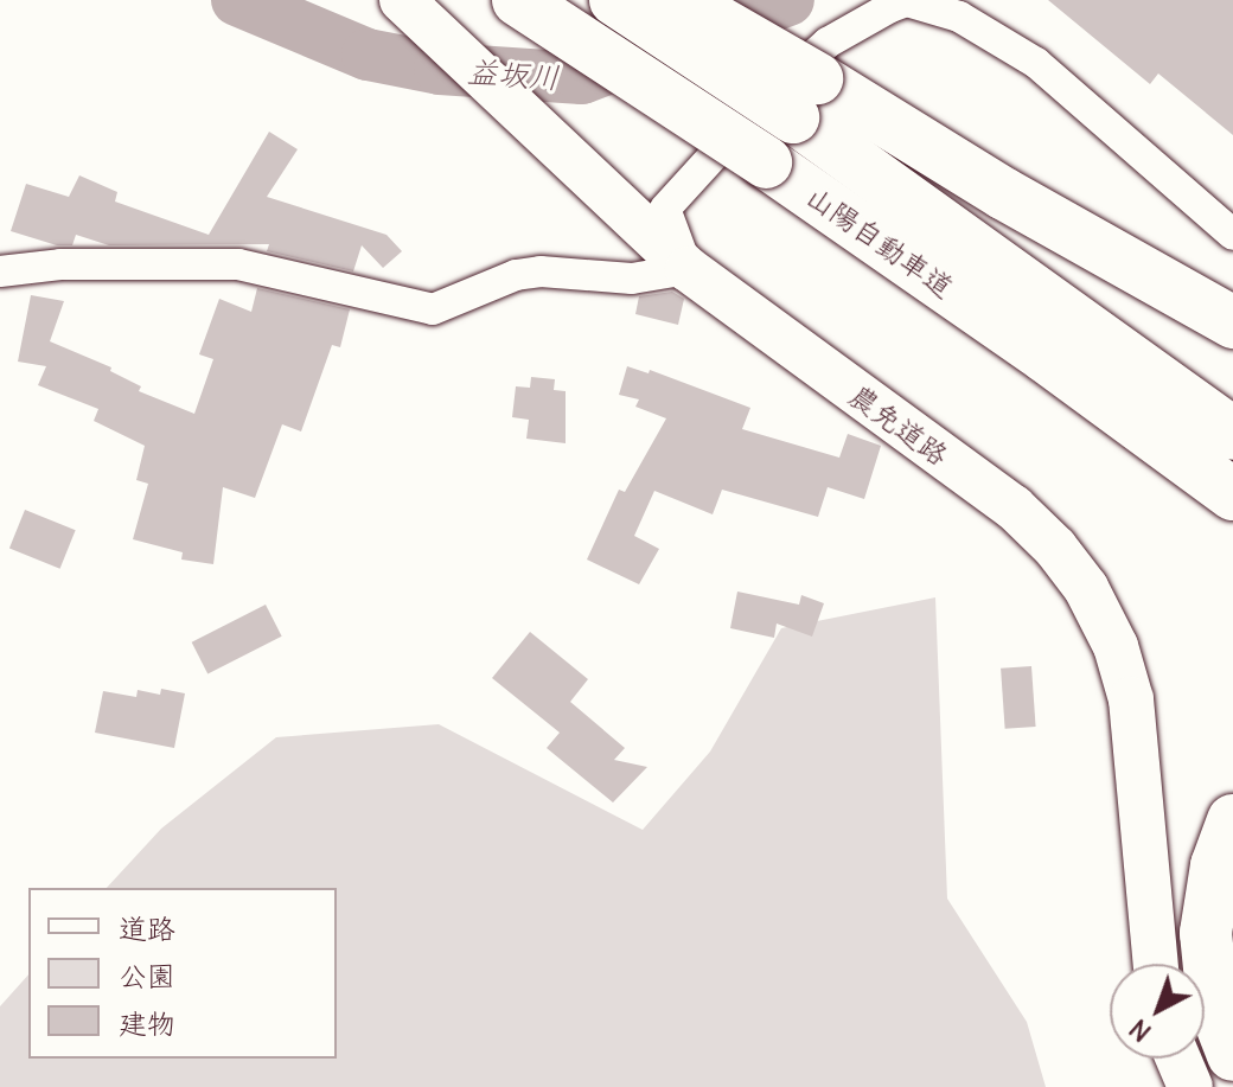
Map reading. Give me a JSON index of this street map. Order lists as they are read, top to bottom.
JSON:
{
  "streets": {
    "highway": ["山陽自動車道"],
    "street": ["農免道路"]
  },
  "water": ["益坂川"],
  "legend": ["道路", "公園", "建物"],
  "north": "bottom left"
}
